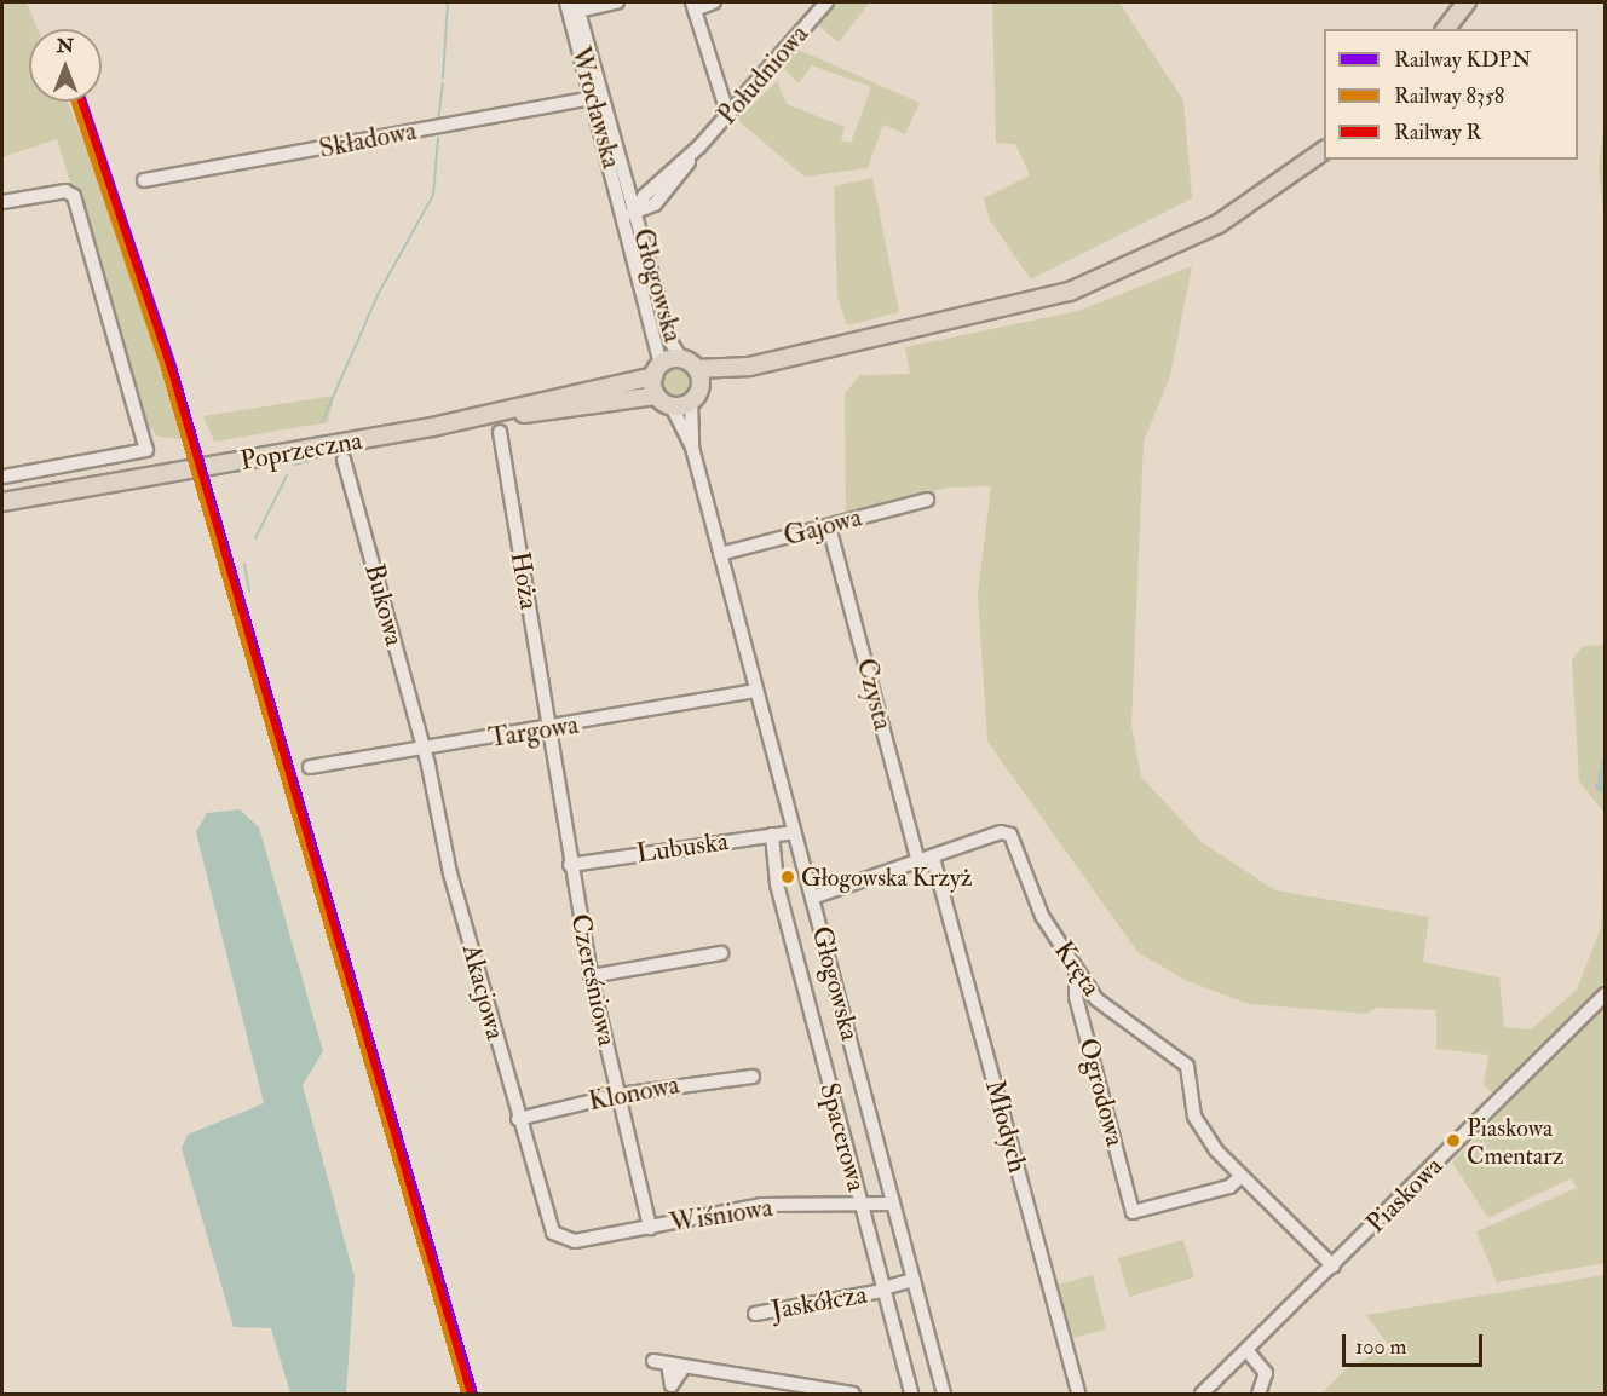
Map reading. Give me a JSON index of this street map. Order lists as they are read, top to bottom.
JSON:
{
  "streets": {
    "main road": ["Poprzeczna"],
    "street": [
      "Południowa",
      "Wrocławska",
      "Składowa",
      "Głogowska",
      "Gajowa",
      "Hoża",
      "Bukowa",
      "Czysta",
      "Targowa",
      "Lubuska",
      "Kręta",
      "Czereśniowa",
      "Akacjowa",
      "Ogrodowa",
      "Klonowa",
      "Młodych",
      "Spacerowa",
      "Piaskowa",
      "Wiśniowa",
      "Jaskółcza"
    ]
  },
  "crossings": [
    ["Południowa", "Wrocławska"],
    ["Południowa", "Głogowska"],
    ["Wrocławska", "Składowa"],
    ["Wrocławska", "Głogowska"],
    ["Głogowska", "Poprzeczna"],
    ["Głogowska", "Gajowa"],
    ["Głogowska", "Targowa"],
    ["Głogowska", "Lubuska"],
    ["Głogowska", "Kręta"],
    ["Głogowska", "Wiśniowa"],
    ["Głogowska", "Jaskółcza"],
    ["Gajowa", "Czysta"],
    ["Hoża", "Targowa"],
    ["Hoża", "Czereśniowa"],
    ["Bukowa", "Targowa"],
    ["Bukowa", "Akacjowa"],
    ["Czysta", "Kręta"],
    ["Targowa", "Czereśniowa"],
    ["Targowa", "Akacjowa"],
    ["Lubuska", "Czereśniowa"],
    ["Lubuska", "Spacerowa"],
    ["Kręta", "Ogrodowa"],
    ["Kręta", "Młodych"],
    ["Kręta", "Piaskowa"],
    ["Czereśniowa", "Klonowa"],
    ["Czereśniowa", "Wiśniowa"],
    ["Akacjowa", "Klonowa"],
    ["Akacjowa", "Wiśniowa"],
    ["Spacerowa", "Wiśniowa"],
    ["Spacerowa", "Jaskółcza"]
  ],
  "places": ["Głogowska Krzyż", "Piaskowa Cmentarz"],
  "lines": ["rail line KDPN", "rail line 8358", "rail line R"],
  "legend": ["Railway KDPN", "Railway 8358", "Railway R"],
  "scale_bar": "100 m",
  "north": "top"
}
